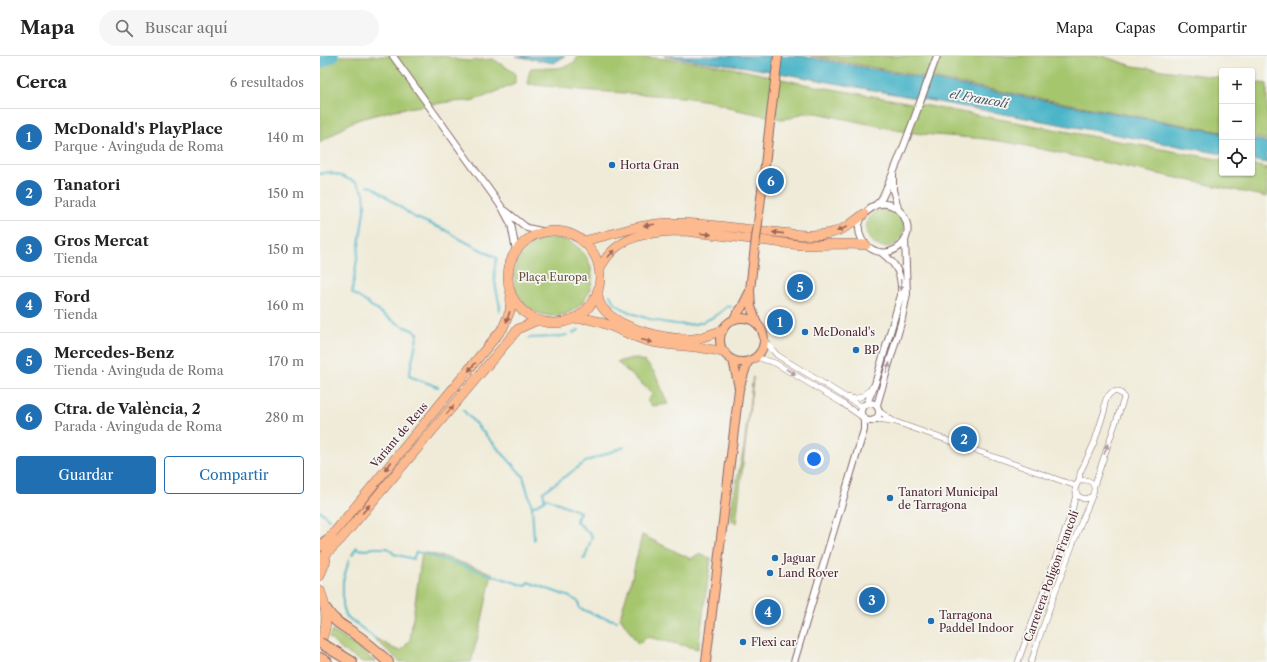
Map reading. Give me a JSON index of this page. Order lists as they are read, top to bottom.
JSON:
{
  "streets": {
    "highway": ["Variant de Reus"],
    "street": ["Carretera Polígon Francolí"]
  },
  "water": ["el Francolí"],
  "parks": ["Plaça Europa"],
  "places": [
    "Horta Gran",
    "McDonald's",
    "BP",
    "Tanatori Municipal de Tarragona",
    "Jaguar",
    "Land Rover",
    "Tarragona Paddel Indoor",
    "Flexi car"
  ],
  "page": {
    "header": "Mapa",
    "search": "Buscar aquí",
    "nav": ["Mapa", "Capas", "Compartir"],
    "heading": ["Cerca", "6 resultados"],
    "map_buttons": ["+", "−"],
    "list": [
      {
        "mark": "1",
        "name": "McDonald's PlayPlace",
        "note": "Parque · Avinguda de Roma",
        "value": "140 m"
      },
      {
        "mark": "2",
        "name": "Tanatori",
        "note": "Parada",
        "value": "150 m"
      },
      {
        "mark": "3",
        "name": "Gros Mercat",
        "note": "Tienda",
        "value": "150 m"
      },
      {
        "mark": "4",
        "name": "Ford",
        "note": "Tienda",
        "value": "160 m"
      },
      {
        "mark": "5",
        "name": "Mercedes-Benz",
        "note": "Tienda · Avinguda de Roma",
        "value": "170 m"
      },
      {
        "mark": "6",
        "name": "Ctra. de València, 2",
        "note": "Parada · Avinguda de Roma",
        "value": "280 m"
      }
    ],
    "pins": [
      "6",
      "5",
      "1",
      "2",
      "3",
      "4"
    ],
    "buttons": ["Guardar", "Compartir"]
  }
}
